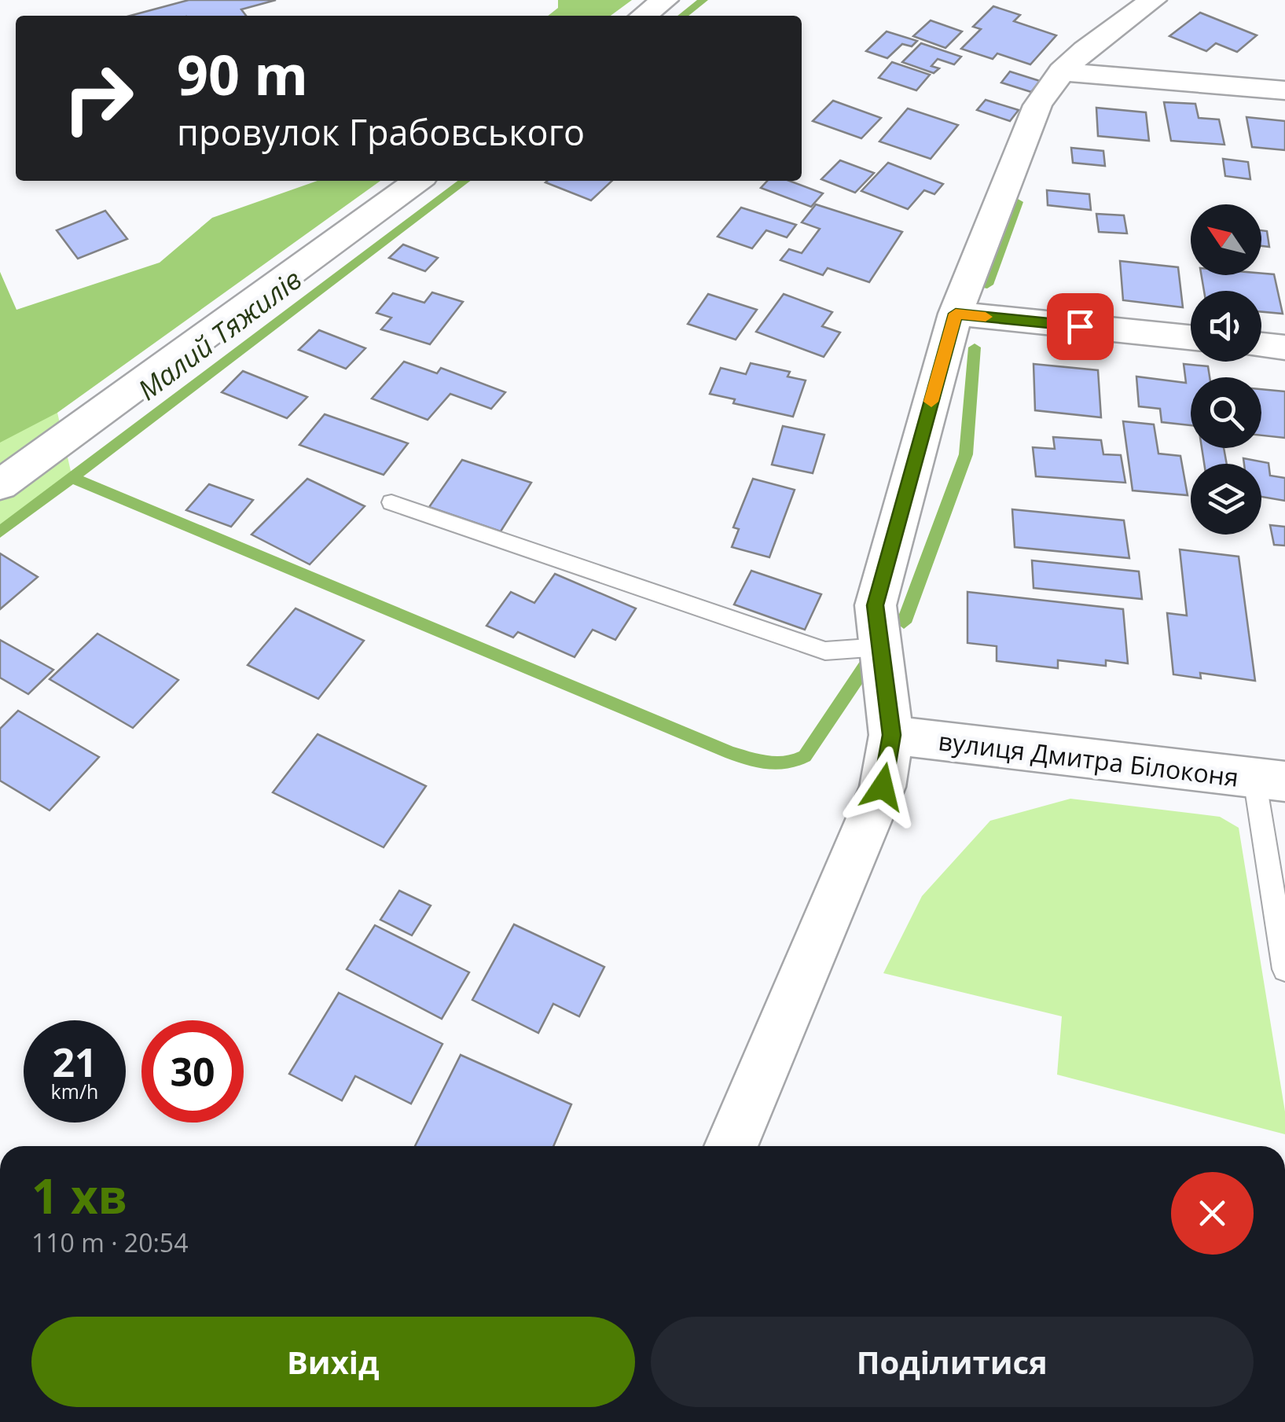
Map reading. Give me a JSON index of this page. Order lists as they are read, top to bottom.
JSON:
{
  "streets": {
    "street": ["вулиця Дмитра Білоконя"]
  },
  "water": ["Малий Тяжилів"],
  "north": "top left",
  "page": {
    "turn": ["90 m", "провулок Грабовського"],
    "speed": "21 km/h",
    "limit": "30",
    "heading": ["1 хв", "110 m · 20:54"],
    "buttons": ["Вихід", "Поділитися"]
  }
}
